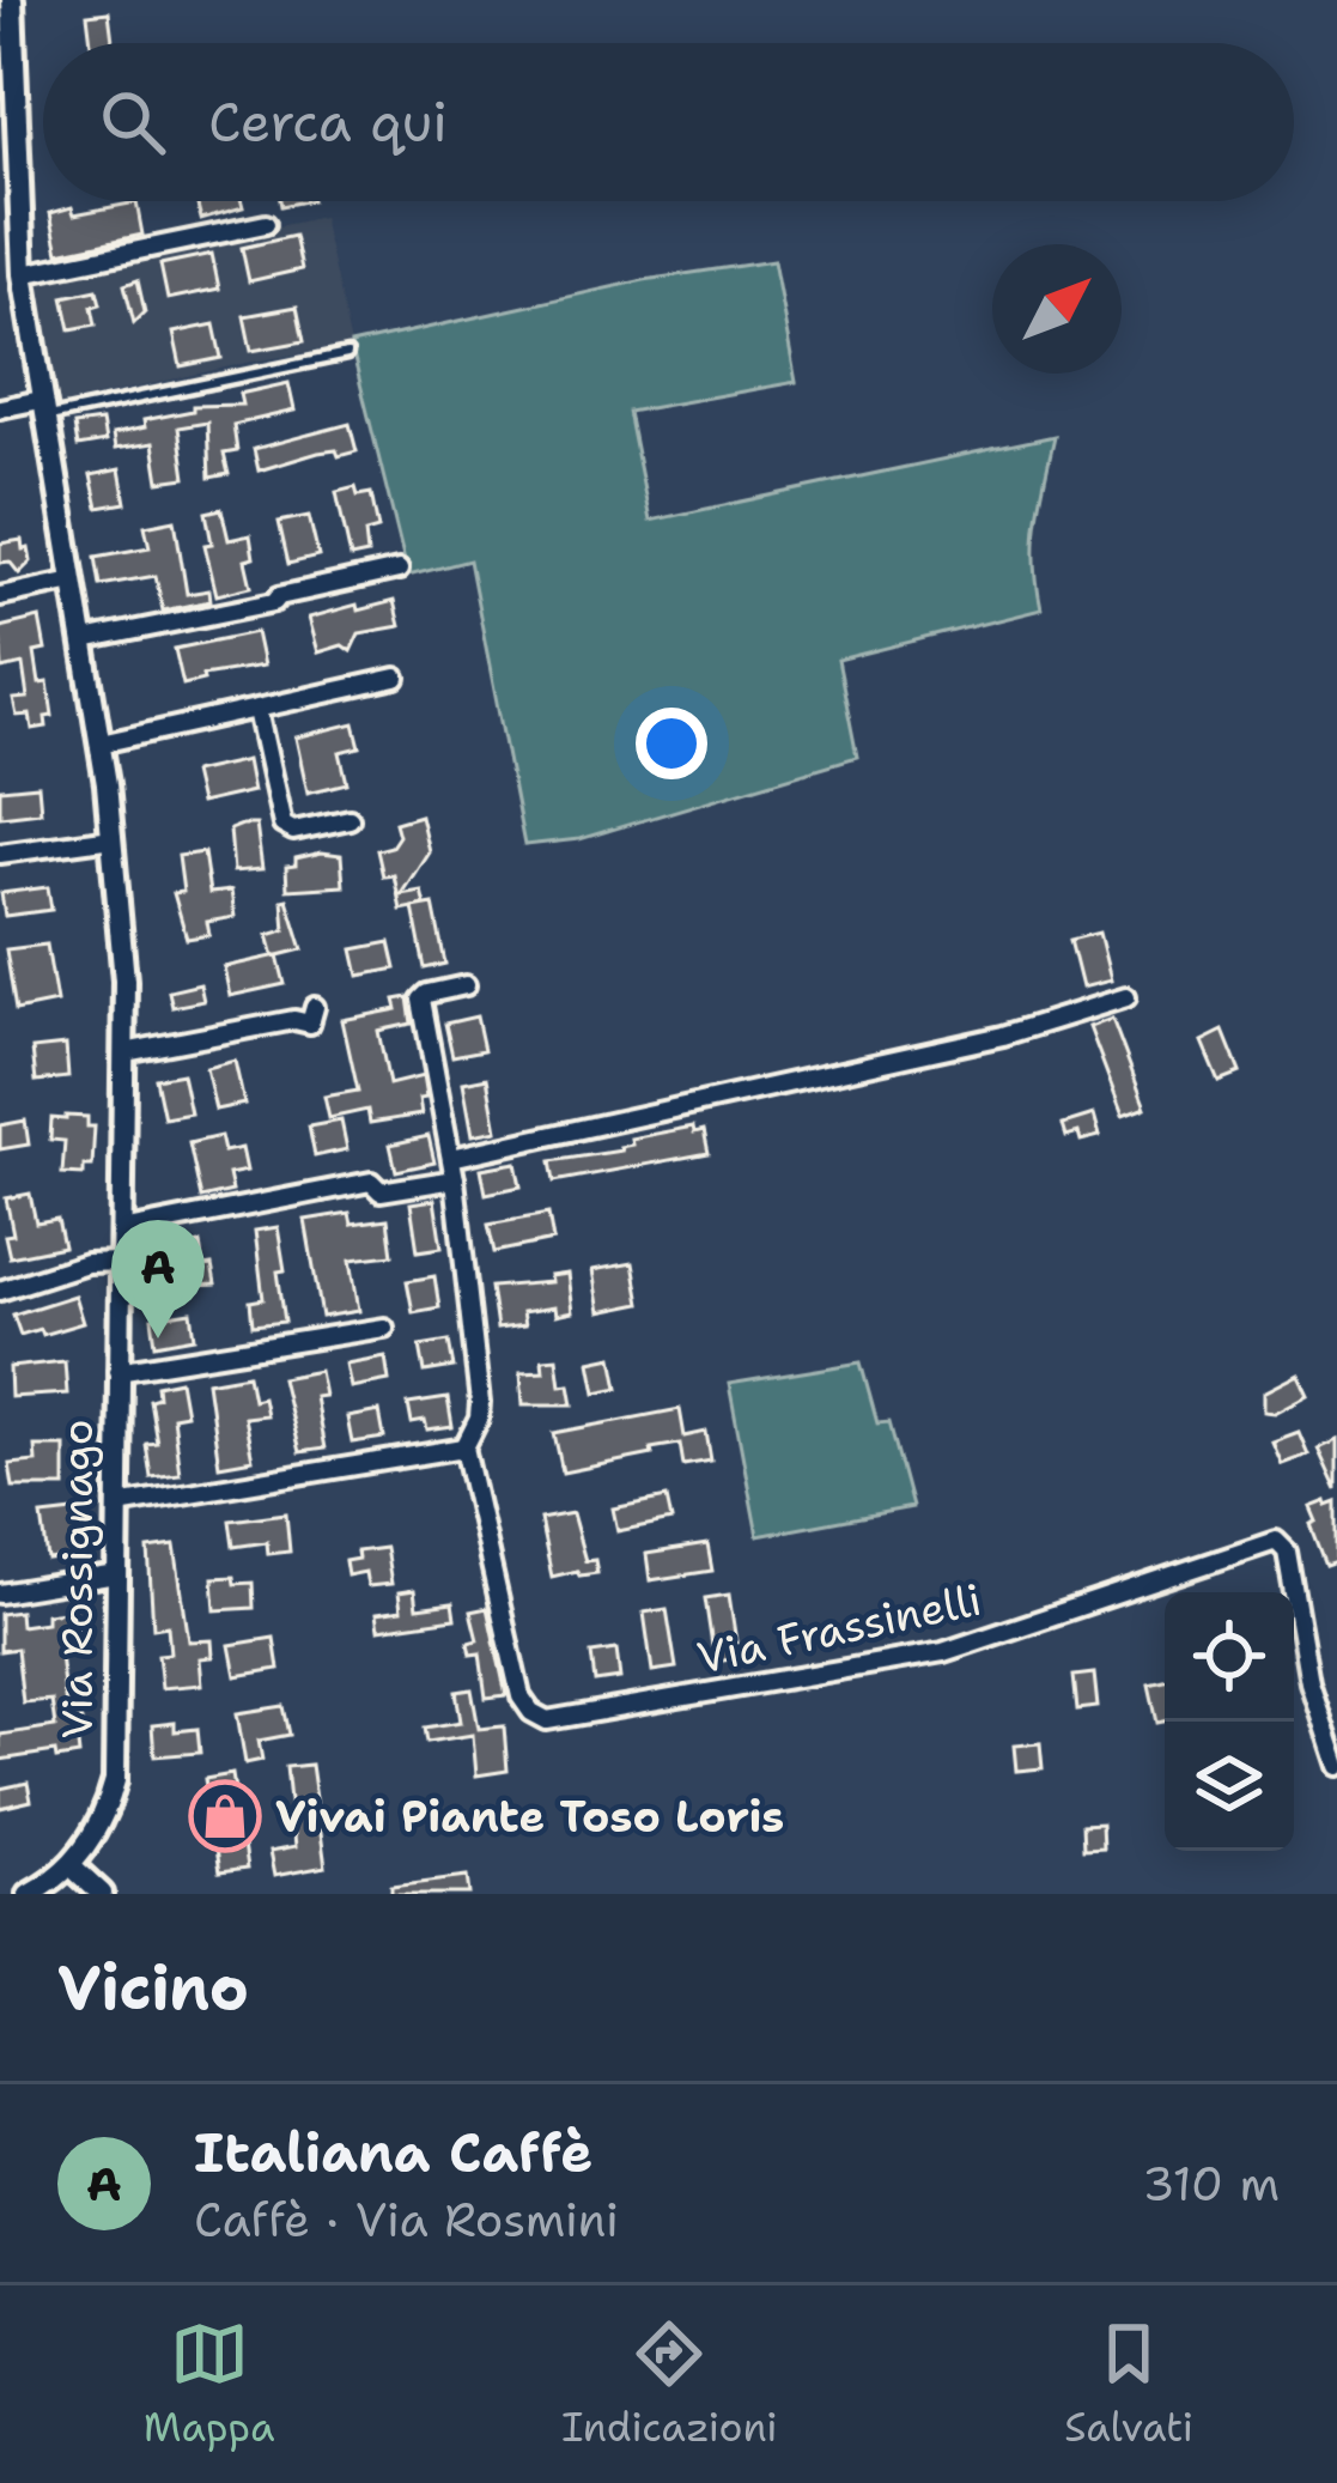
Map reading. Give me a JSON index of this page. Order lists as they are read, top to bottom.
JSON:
{
  "streets": {
    "street": ["Via Rossignago", "Via Frassinelli"]
  },
  "places": {
    "shop": ["Vivai Piante Toso Loris"]
  },
  "north": "top right",
  "page": {
    "search": "Cerca qui",
    "pins": "A",
    "heading": "Vicino",
    "list": [
      {
        "mark": "A",
        "name": "Italiana Caffè",
        "note": "Caffè · Via Rosmini",
        "value": "310 m"
      }
    ],
    "nav": ["Mappa", "Indicazioni", "Salvati"]
  }
}
